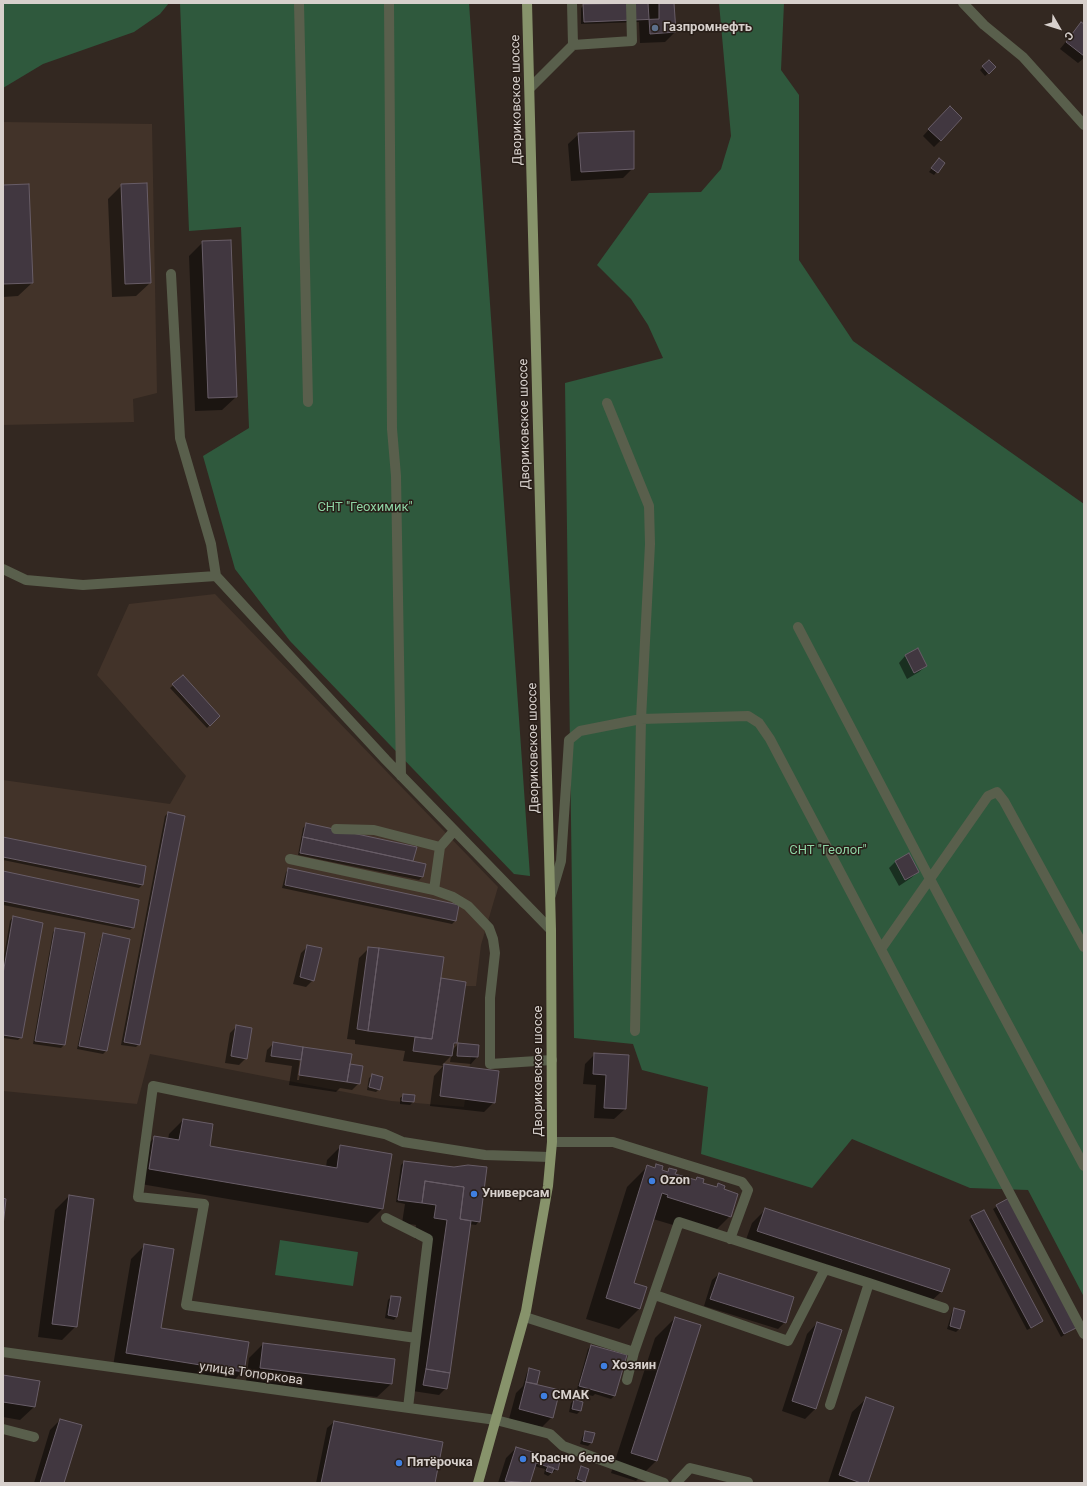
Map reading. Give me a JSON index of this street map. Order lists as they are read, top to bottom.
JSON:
{
  "streets": {
    "main road": ["Двориковское шоссе"],
    "street": ["улица Топоркова"]
  },
  "crossings": [
    ["Двориковское шоссе", "улица Топоркова"]
  ],
  "parks": ["СНТ \"Геохимик\"", "СНТ \"Геолог\""],
  "places": [
    "Газпромнефть",
    "Ozon",
    "Универсам",
    "Хозяин",
    "СМАК",
    "Красно белое",
    "Пятёрочка"
  ],
  "north": "bottom right"
}
